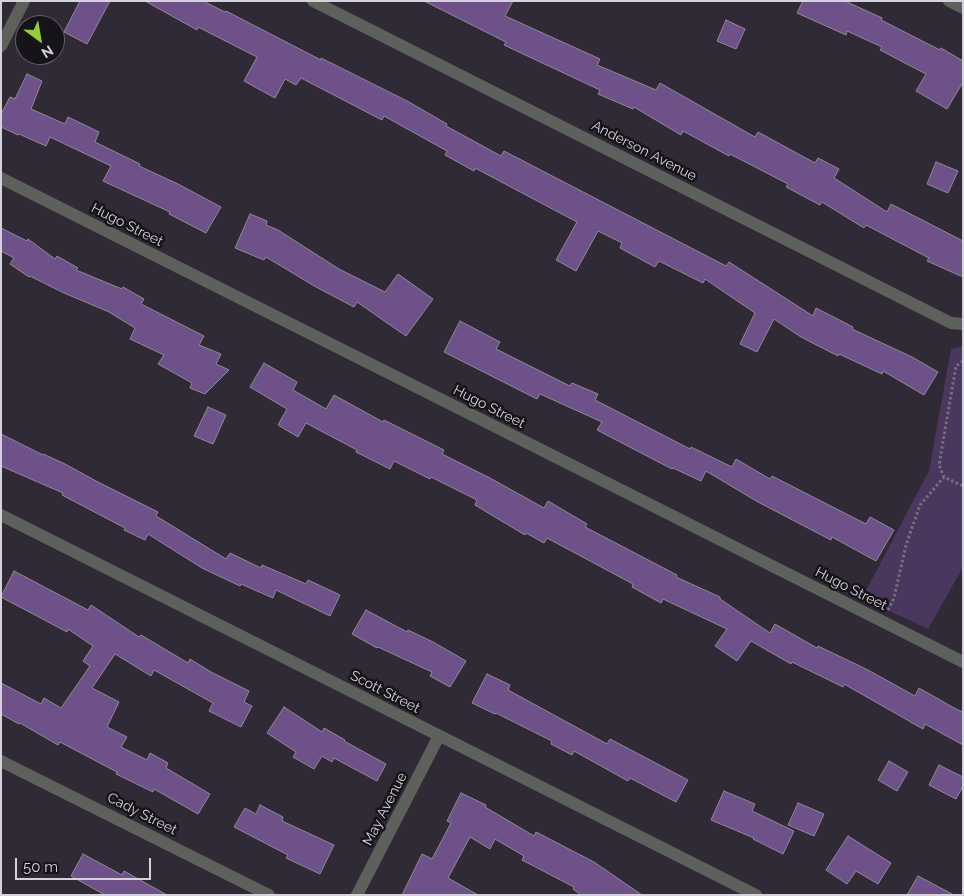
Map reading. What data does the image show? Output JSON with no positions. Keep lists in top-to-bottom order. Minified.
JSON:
{"streets":{"street":["Anderson Avenue","Hugo Street","Scott Street","May Avenue","Cady Street"]},"crossings":[["Scott Street","May Avenue"]],"scale_bar":"50 m","north":"bottom right"}
